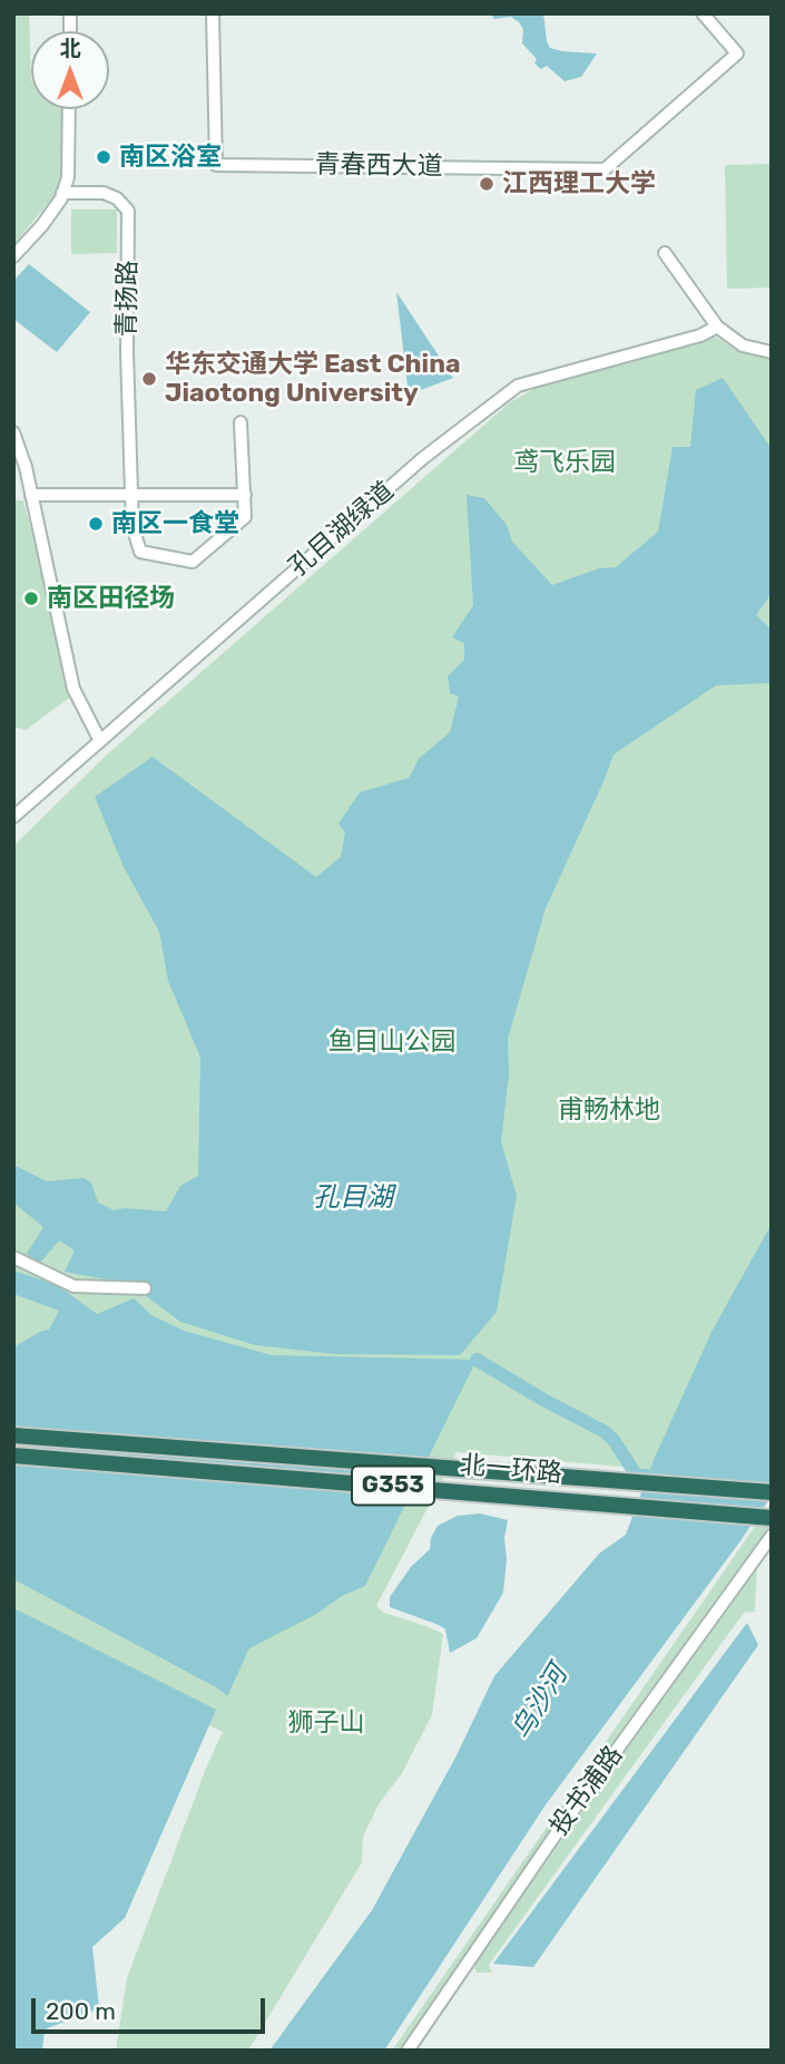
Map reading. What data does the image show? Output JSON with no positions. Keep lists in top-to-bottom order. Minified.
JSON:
{"streets":{"highway":["北一环路","G353"],"street":["青春西大道","青扬路","孔目湖绿道","投书浦路"]},"water":["孔目湖","乌沙河"],"parks":["鸢飞乐园","鱼目山公园","甫畅林地","狮子山"],"places":["南区浴室","江西理工大学","华东交通大学 East China Jiaotong University","南区一食堂","南区田径场"],"scale_bar":"200 m","north":"top"}
